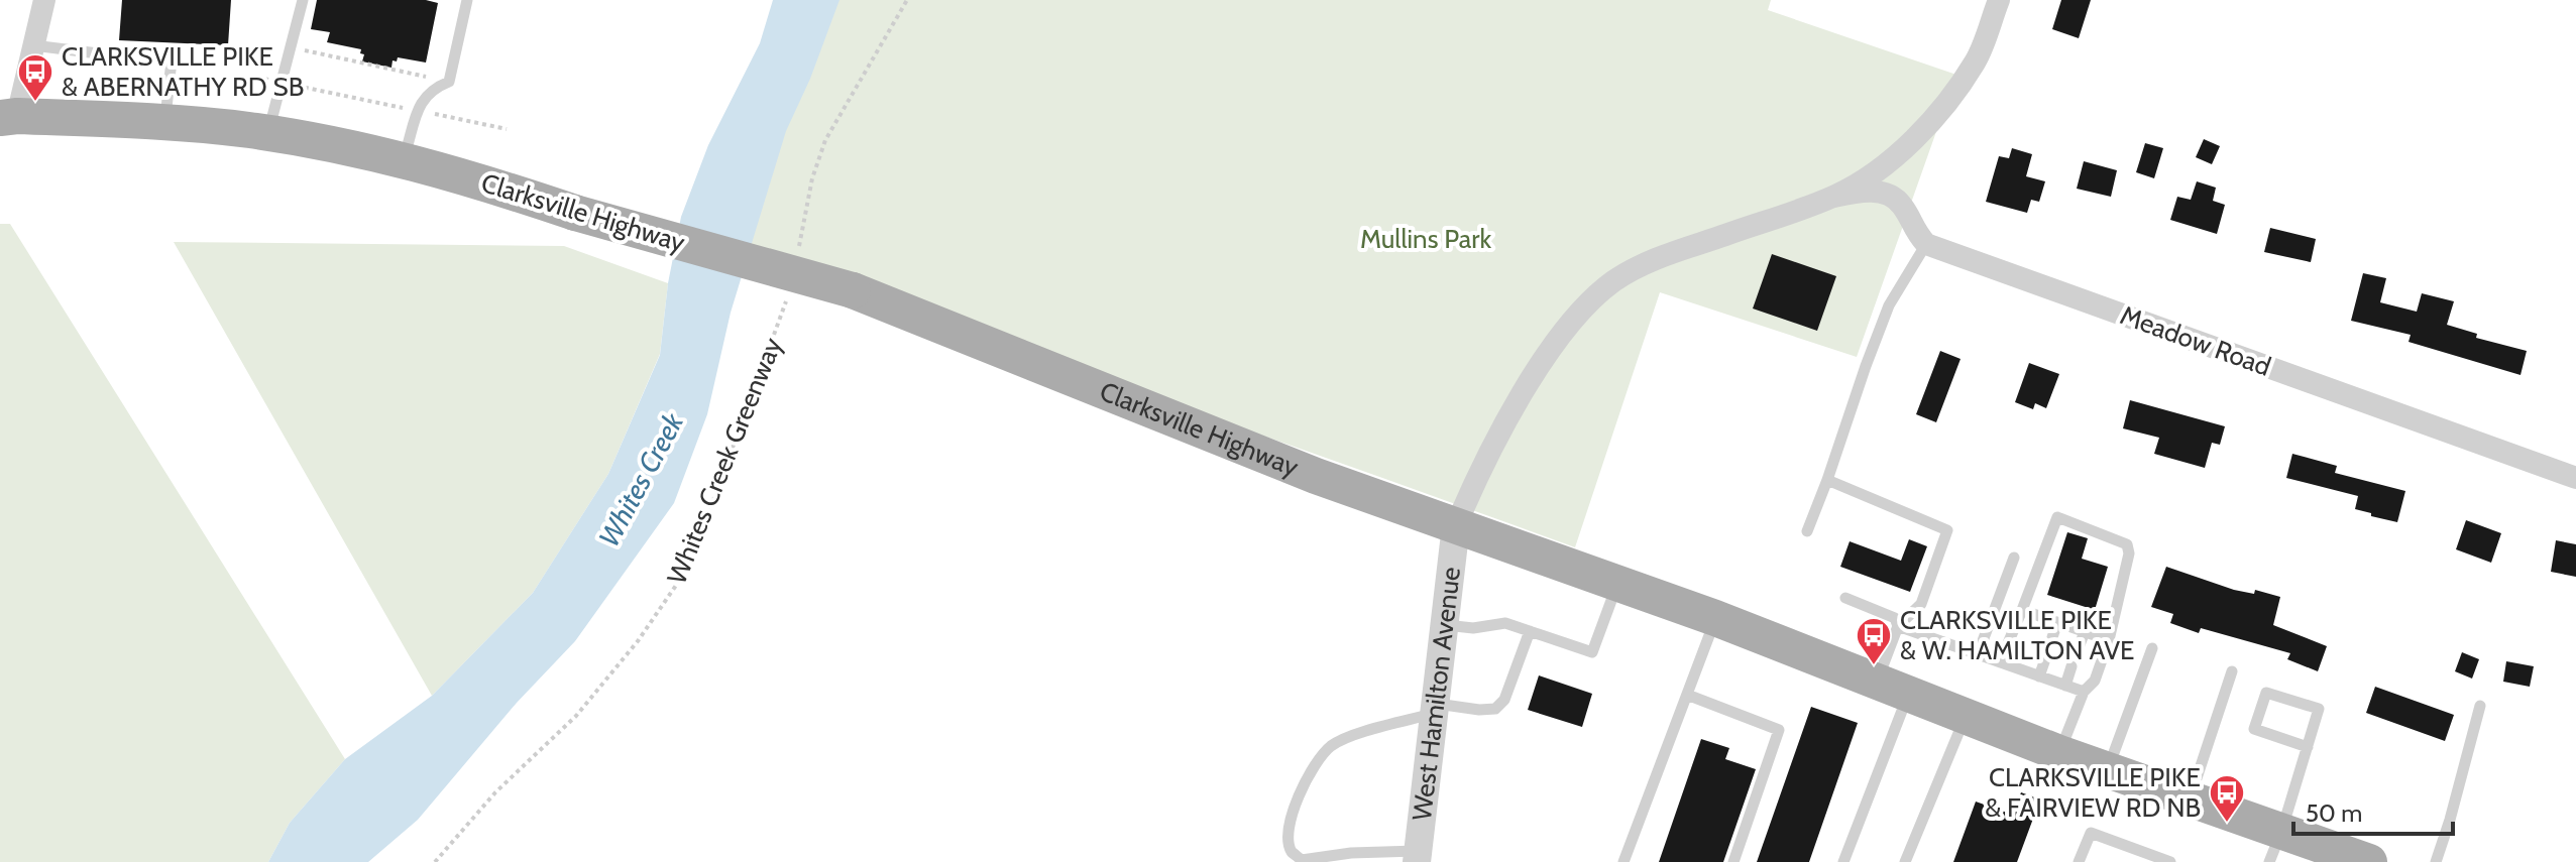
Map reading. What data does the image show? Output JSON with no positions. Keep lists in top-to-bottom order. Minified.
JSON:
{"streets":{"main road":["Clarksville Highway"],"street":["Meadow Road","West Hamilton Avenue"],"path":["Whites Creek Greenway"]},"crossings":[["Clarksville Highway","West Hamilton Avenue"]],"water":["Whites Creek"],"parks":["Mullins Park"],"places":{"bus stop":["CLARKSVILLE PIKE & ABERNATHY RD SB","CLARKSVILLE PIKE & W. HAMILTON AVE","CLARKSVILLE PIKE & FAIRVIEW RD NB"]},"scale_bar":"50 m"}
